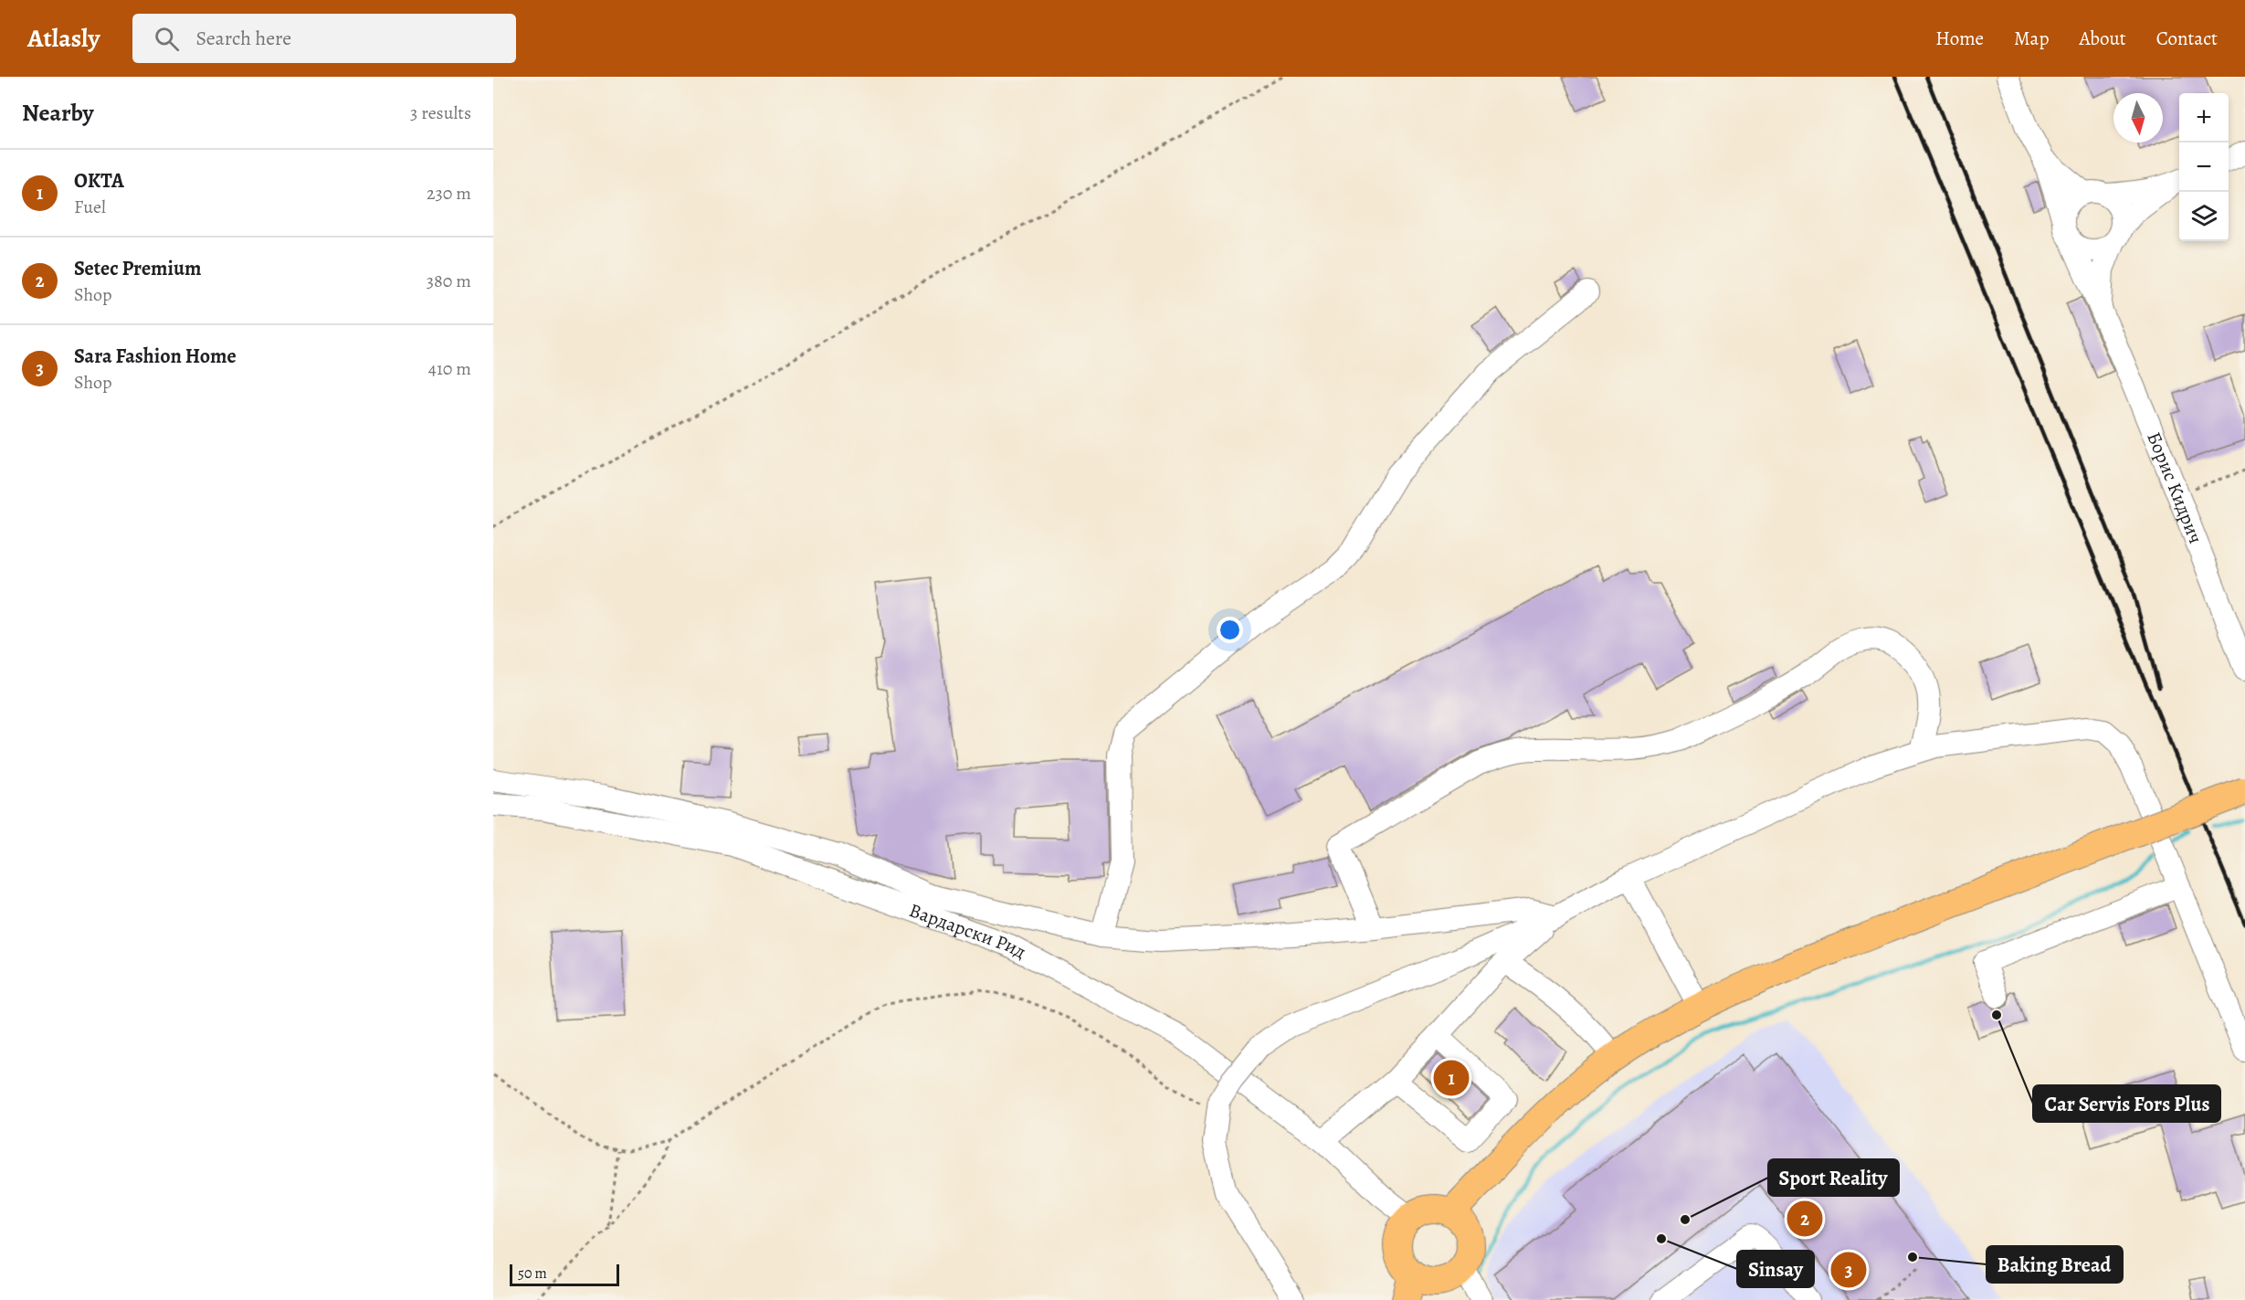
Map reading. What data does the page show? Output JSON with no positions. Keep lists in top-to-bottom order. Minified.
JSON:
{"streets":{"street":["Борис Кидрич","Вардарски Рид"]},"places":["Car Servis Fors Plus","Sport Reality","Sinsay","Baking Bread"],"scale_bar":"50 m","north":"bottom","page":{"header":"Atlasly","search":"Search here","nav":["Home","Map","About","Contact"],"heading":["Nearby","3 results"],"map_buttons":["+","−"],"list":[{"mark":"1","name":"OKTA","note":"Fuel","value":"230 m"},{"mark":"2","name":"Setec Premium","note":"Shop","value":"380 m"},{"mark":"3","name":"Sara Fashion Home","note":"Shop","value":"410 m"}],"pins":["1","2","3"],"scale":"50 m"}}
